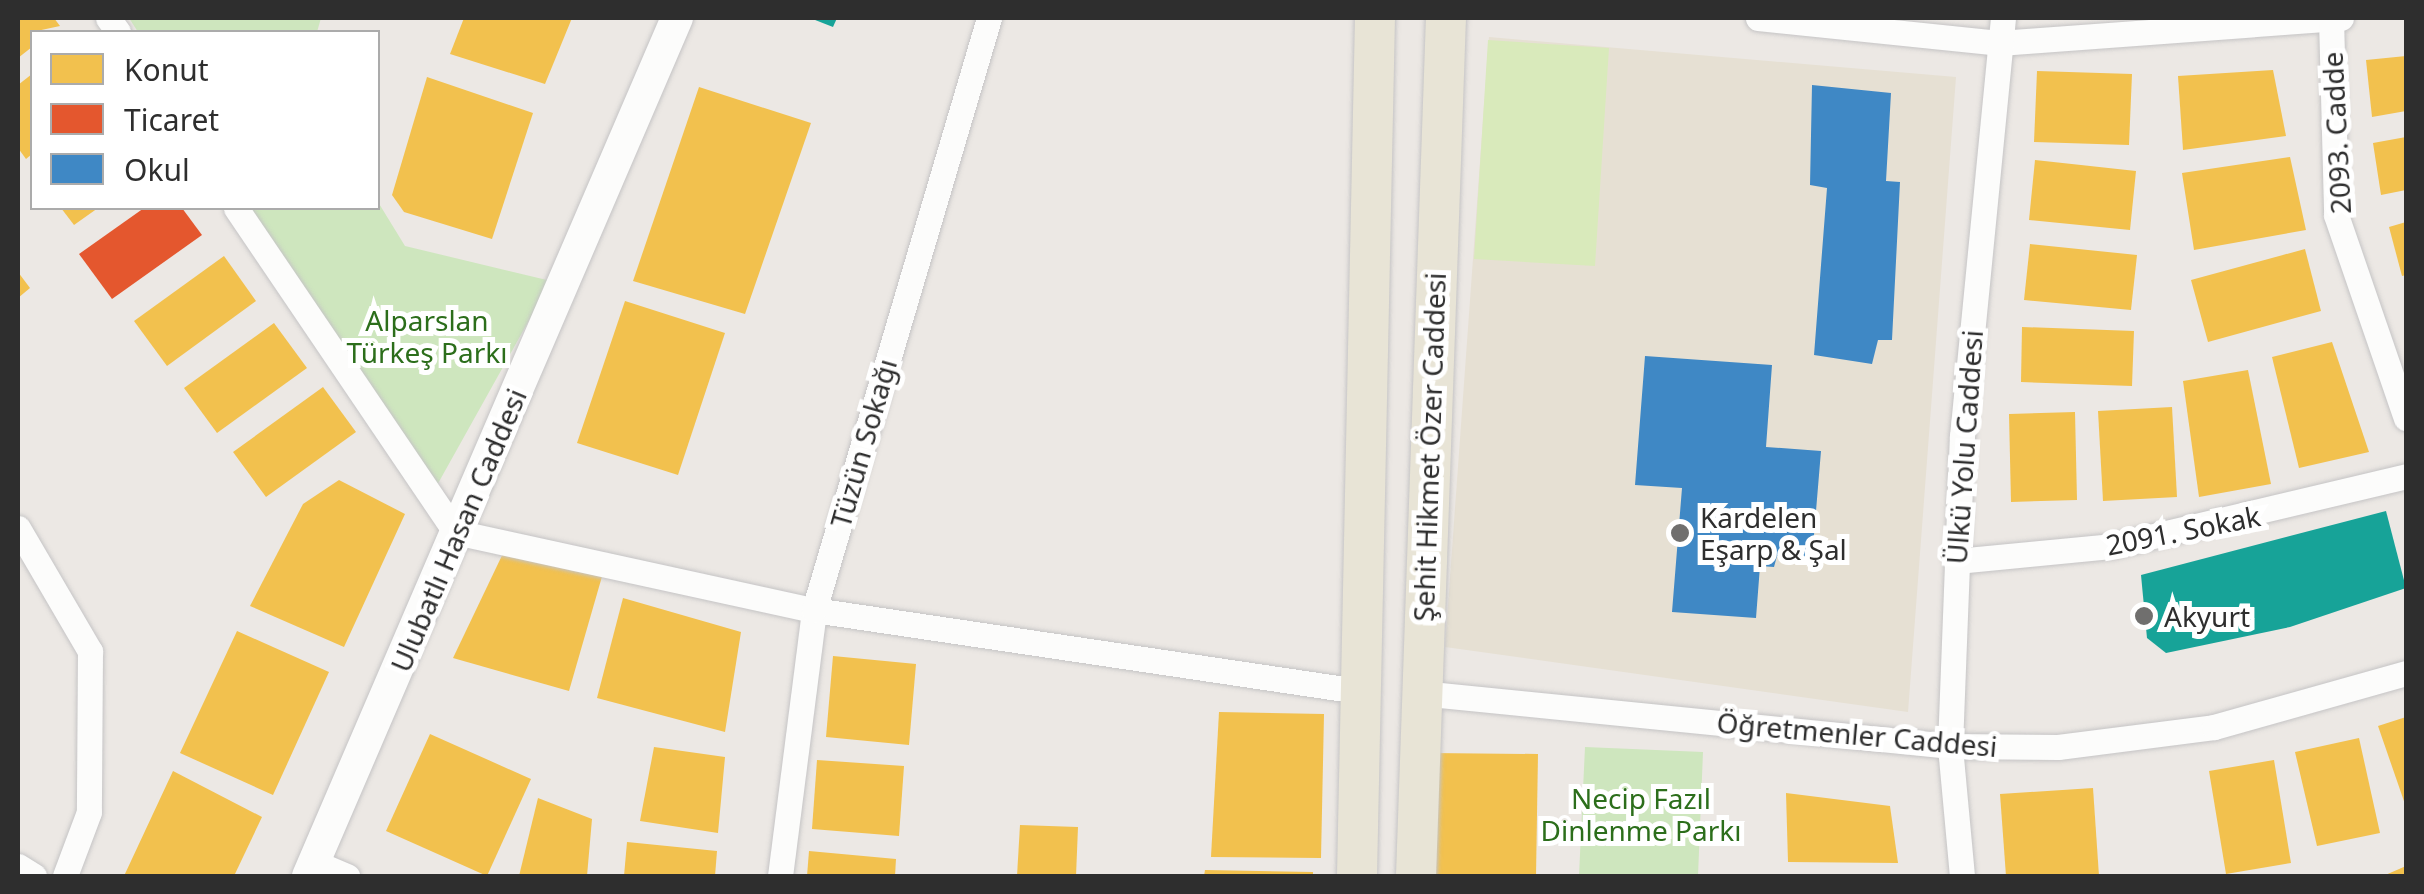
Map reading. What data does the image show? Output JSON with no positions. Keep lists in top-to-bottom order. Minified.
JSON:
{"streets":{"main road":["Şehit Hikmet Özer Caddesi"],"street":["2093. Cadde","Tüzün Sokağı","Ülkü Yolu Caddesi","Ulubatlı Hasan Caddesi","2091. Sokak","Öğretmenler Caddesi"]},"crossings":[["Şehit Hikmet Özer Caddesi","Öğretmenler Caddesi"],["Ülkü Yolu Caddesi","2091. Sokak"],["Ülkü Yolu Caddesi","Öğretmenler Caddesi"]],"parks":["Alparslan Türkeş Parkı","Necip Fazıl Dinlenme Parkı"],"places":["Kardelen Eşarp & Şal","Akyurt"],"legend":["Konut","Ticaret","Okul"]}
